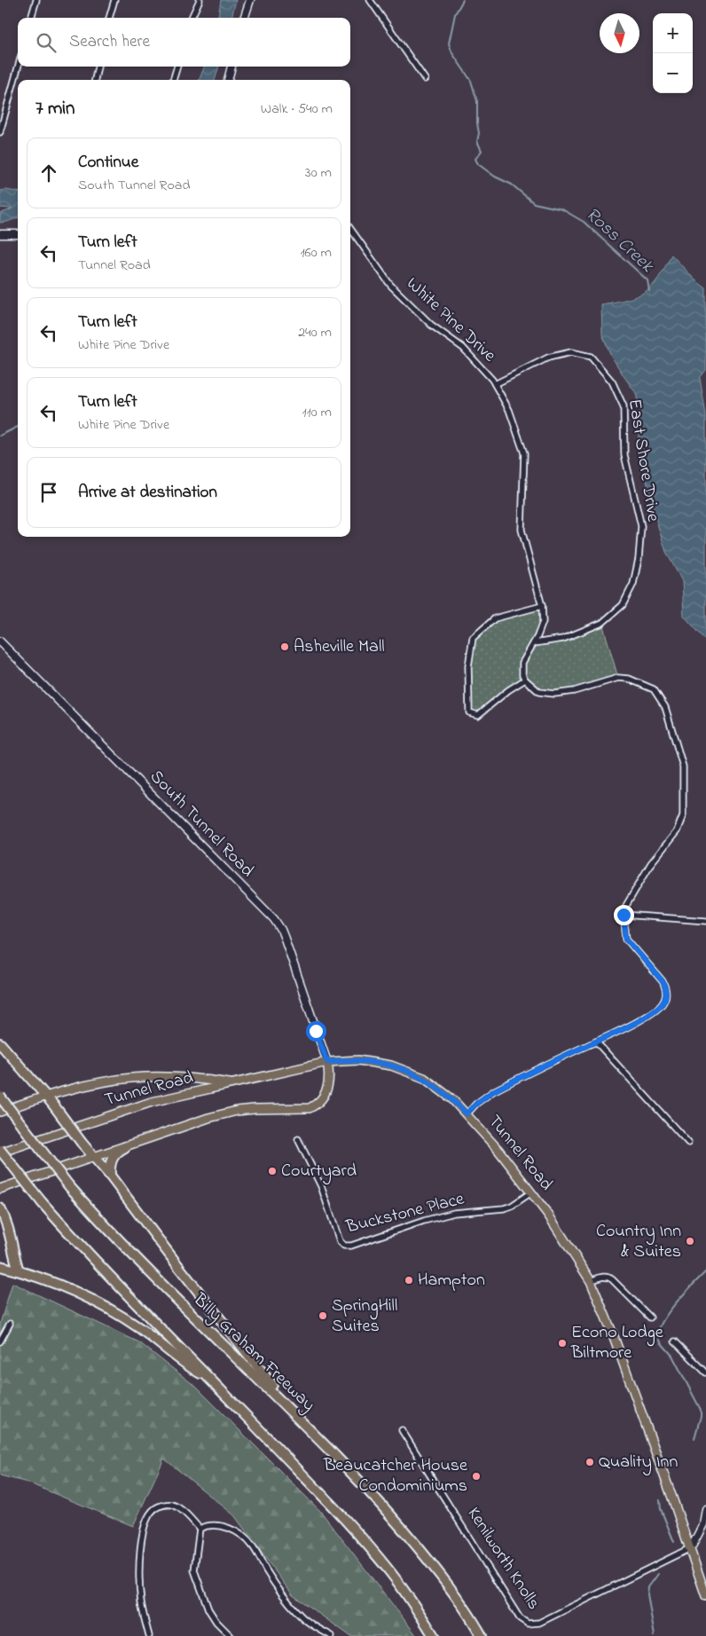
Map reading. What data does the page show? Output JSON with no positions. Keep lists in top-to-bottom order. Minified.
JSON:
{"streets":{"highway":["Billy Graham Freeway"],"main road":["South Tunnel Road","Tunnel Road"],"street":["White Pine Drive","East Shore Drive","Buckstone Place","Kenilworth Knolls"]},"crossings":[["White Pine Drive","East Shore Drive"],["South Tunnel Road","Tunnel Road"],["Tunnel Road","Buckstone Place"],["Tunnel Road","Kenilworth Knolls"]],"water":["Ross Creek"],"places":["Asheville Mall","Courtyard","Country Inn & Suites","Hampton","SpringHill Suites","Econo Lodge Biltmore","Quality Inn","Beaucatcher House Condominiums"],"north":"bottom","page":{"map_buttons":["+","−"],"search":"Search here","heading":["7 min","Walk · 540 m"],"list":[["Continue","South Tunnel Road","30 m"],["Turn left","Tunnel Road","160 m"],["Turn left","White Pine Drive","240 m"],["Turn left","White Pine Drive","110 m"],"Arrive at destination"]}}
